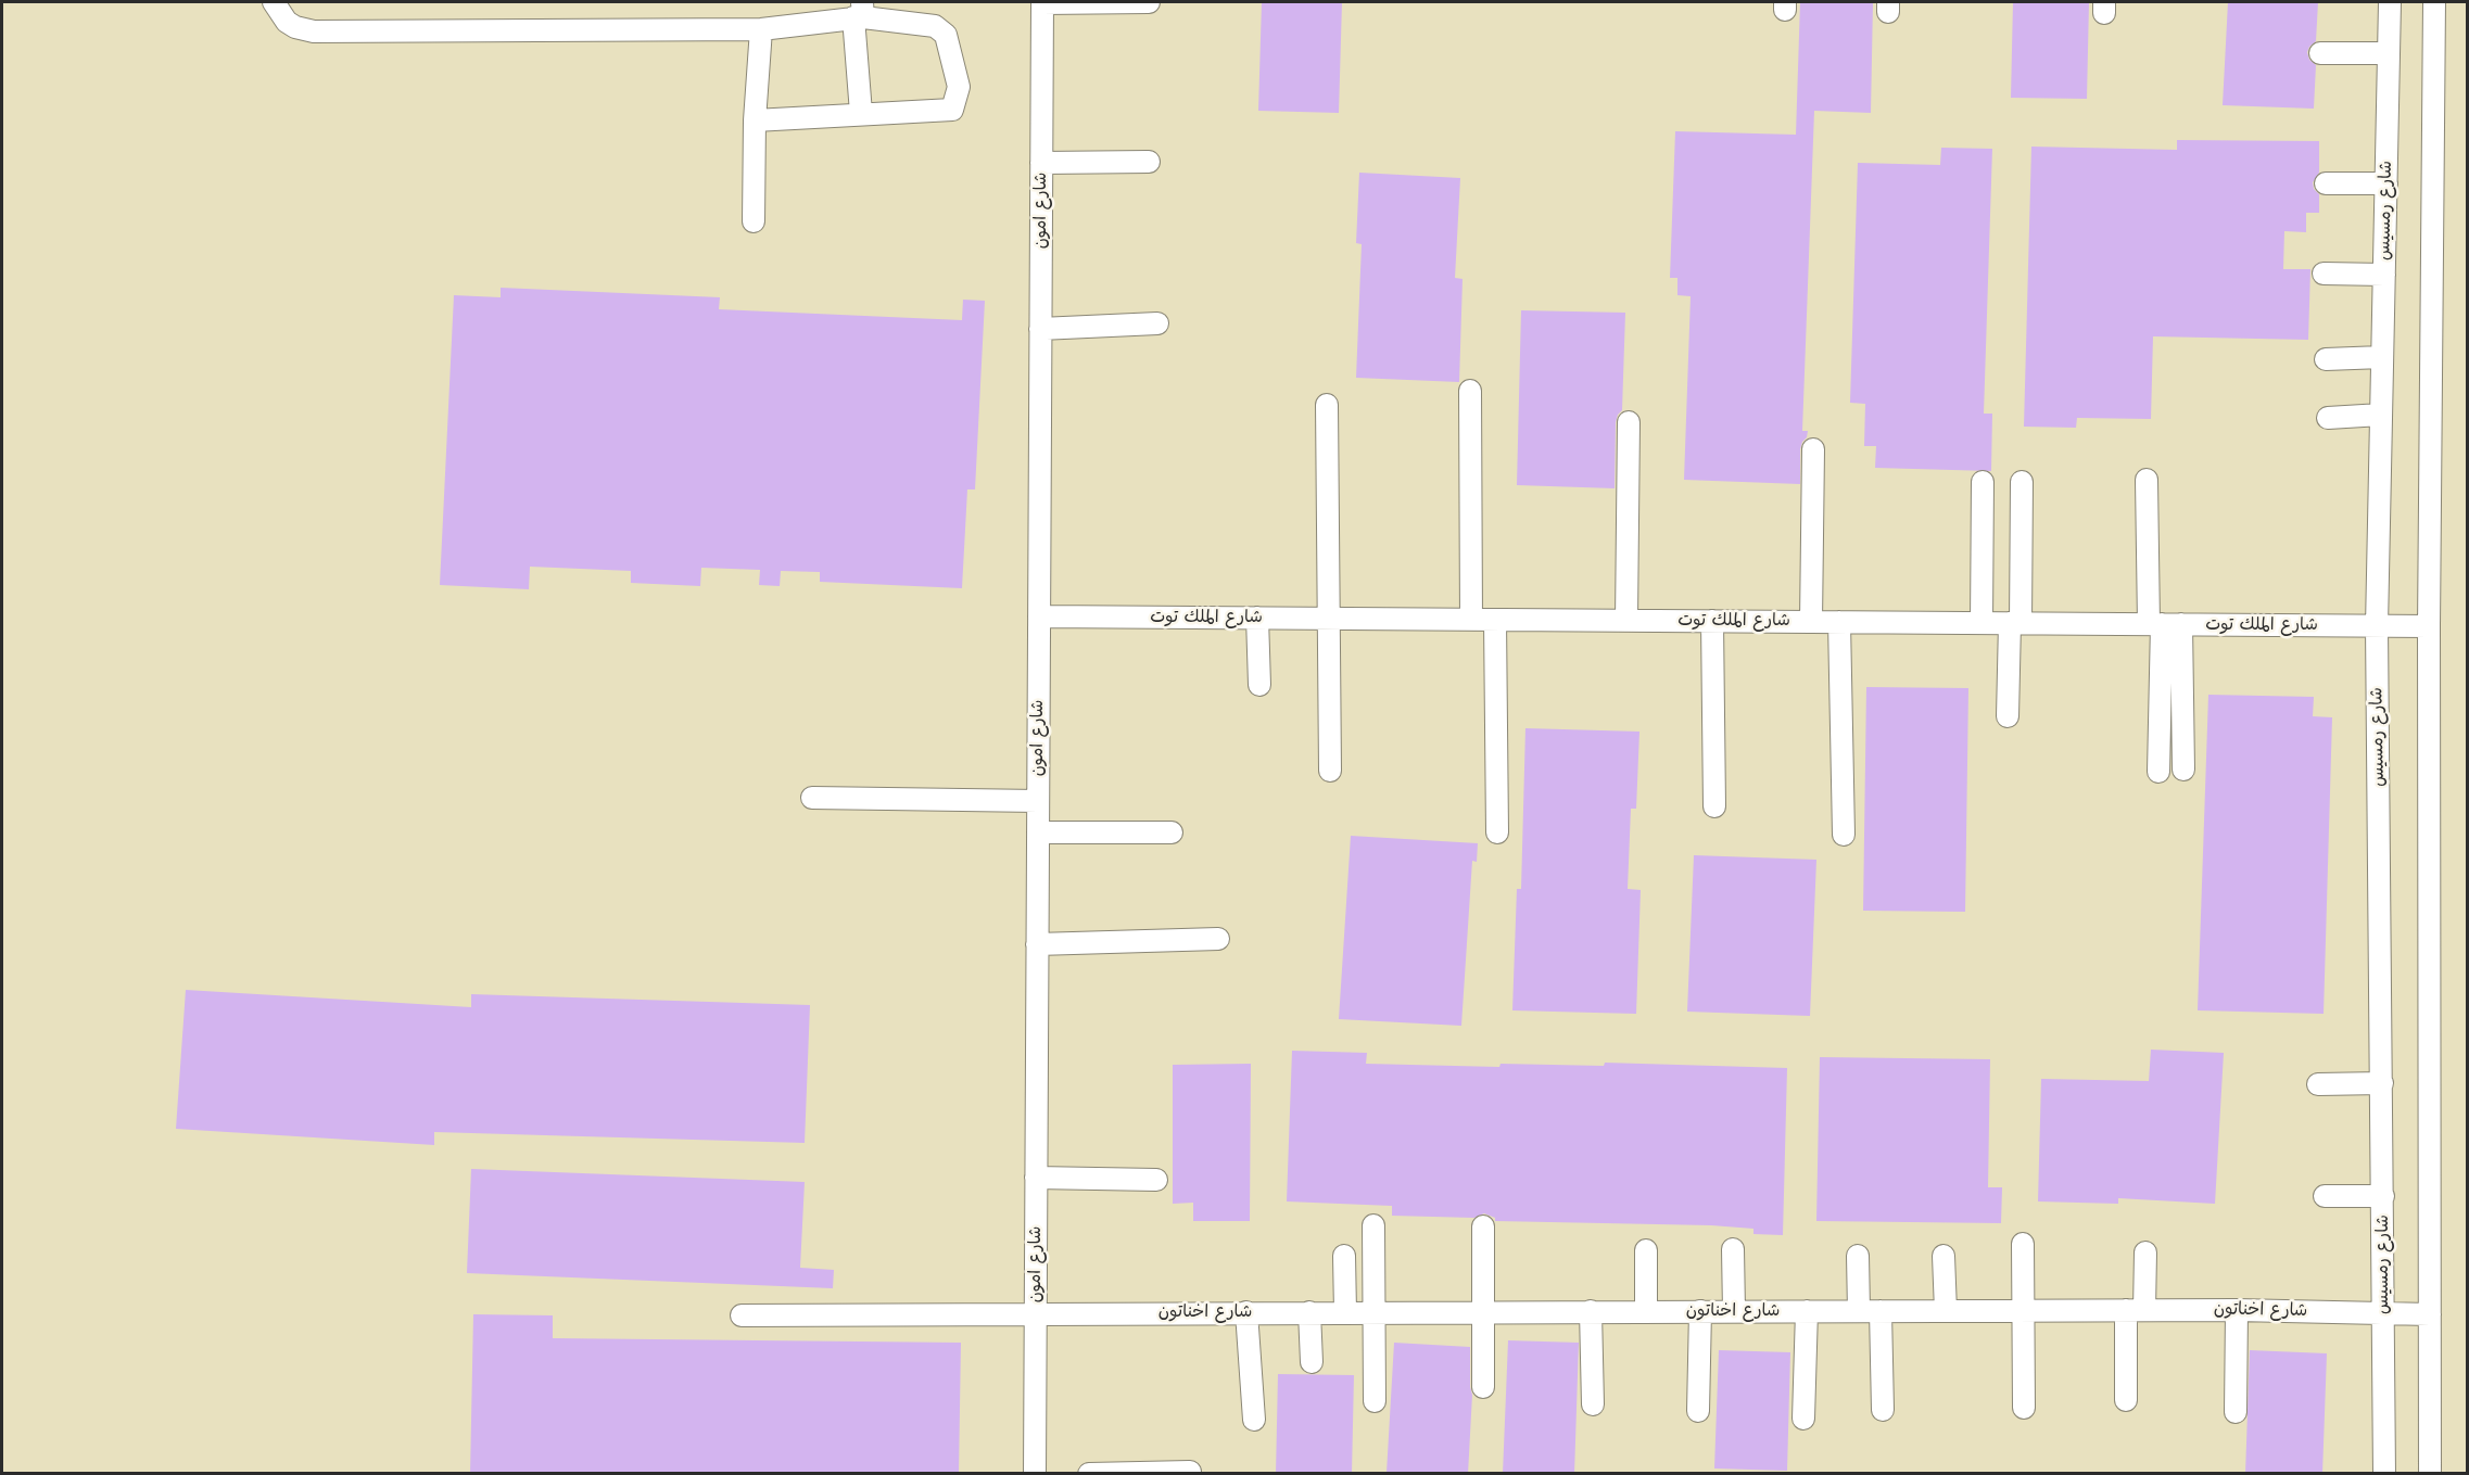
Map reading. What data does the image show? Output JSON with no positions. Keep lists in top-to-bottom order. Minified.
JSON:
{"streets":{"street":["شارع امون","شارع رمسيس","شارع الملك توت","شارع اخناتون"]},"crossings":[["شارع امون","شارع الملك توت"],["شارع امون","شارع اخناتون"],["شارع رمسيس","شارع الملك توت"],["شارع رمسيس","شارع اخناتون"]]}
